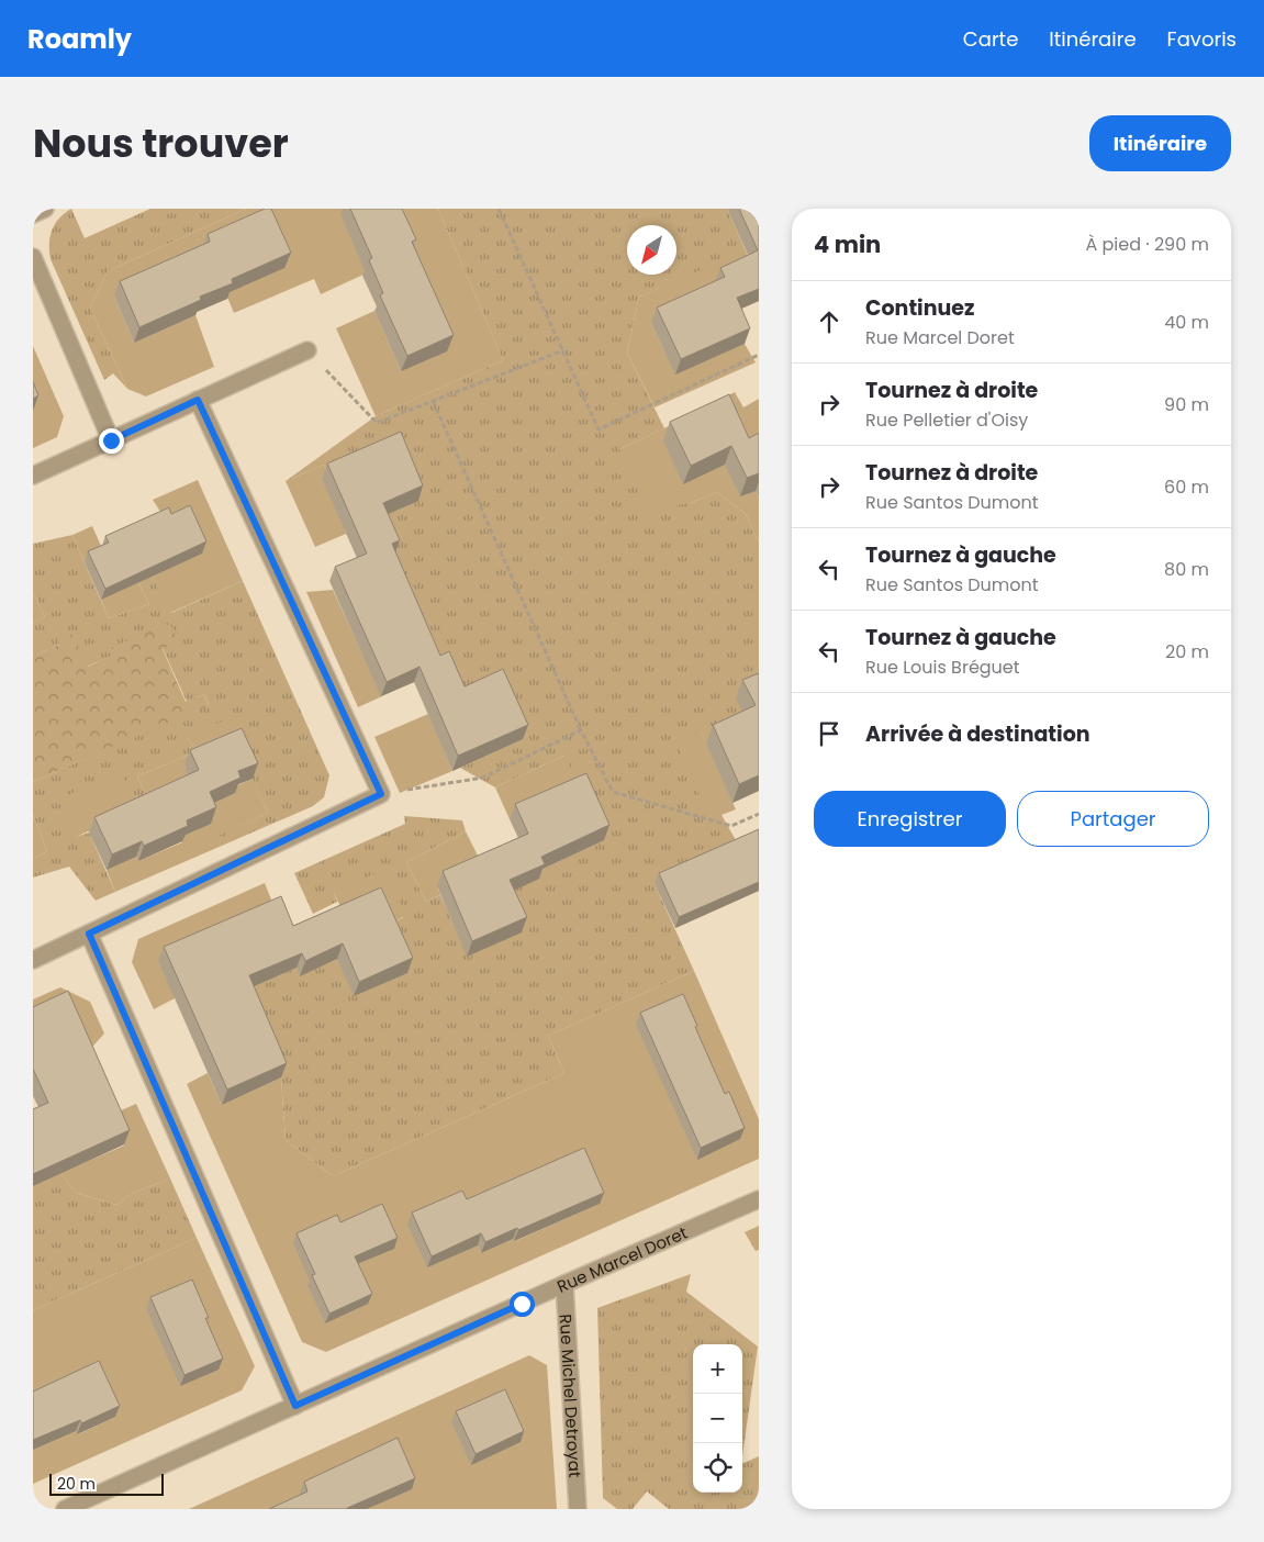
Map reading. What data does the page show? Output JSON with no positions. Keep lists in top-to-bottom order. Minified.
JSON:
{"streets":{"street":["Rue Marcel Doret","Rue Michel Detroyat"]},"crossings":[["Rue Marcel Doret","Rue Michel Detroyat"]],"scale_bar":"20 m","north":"bottom left","page":{"header":"Roamly","nav":["Carte","Itinéraire","Favoris"],"title":"Nous trouver","buttons":["Itinéraire",["Enregistrer","Partager"]],"heading":["4 min","À pied · 290 m"],"list":[["Continuez","Rue Marcel Doret","40 m"],["Tournez à droite","Rue Pelletier d'Oisy","90 m"],["Tournez à droite","Rue Santos Dumont","60 m"],["Tournez à gauche","Rue Santos Dumont","80 m"],["Tournez à gauche","Rue Louis Bréguet","20 m"],"Arrivée à destination"],"map_buttons":["+","−"],"scale":"20 m"}}
